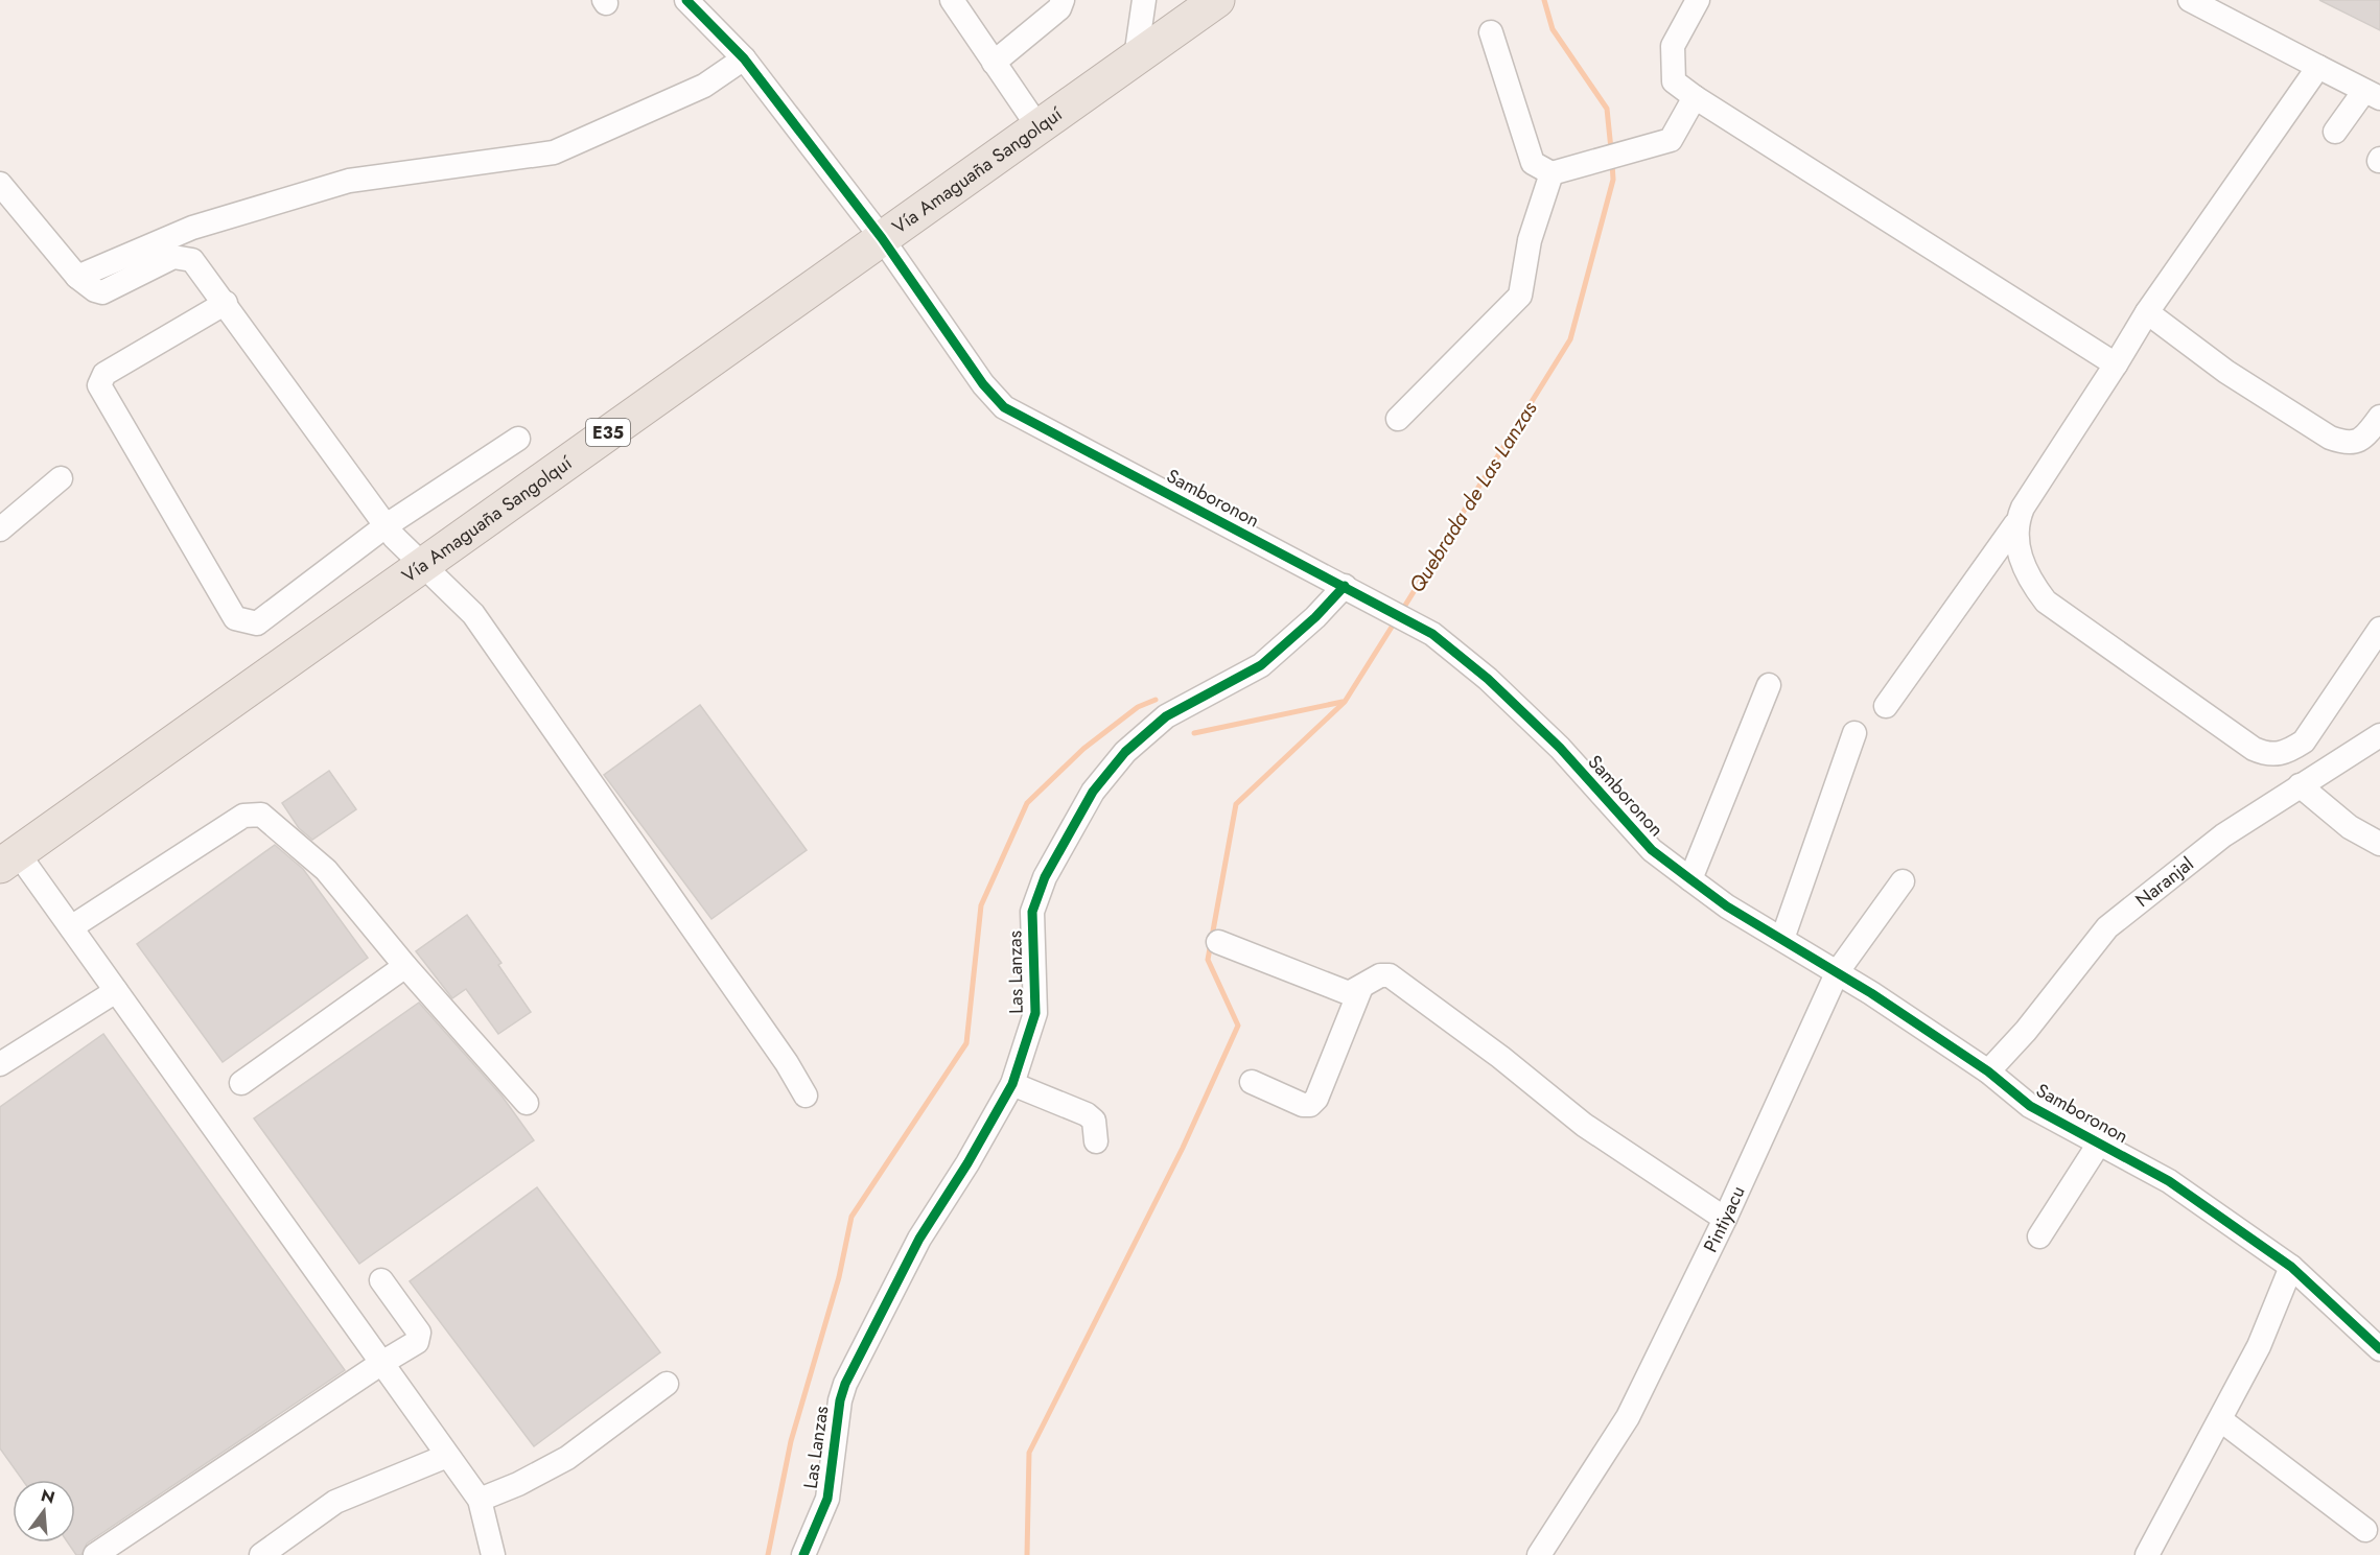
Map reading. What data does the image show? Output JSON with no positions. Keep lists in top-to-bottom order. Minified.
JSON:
{"streets":{"highway":["Vía Amaguaña Sangolquí","E35"],"street":["Samboronon","Naranjal","Las Lanzas","Pintiyacu"]},"crossings":[["Vía Amaguaña Sangolquí","Samboronon"],["Samboronon","Naranjal"],["Samboronon","Las Lanzas"],["Samboronon","Pintiyacu"]],"water":["Quebrada de Las Lanzas"],"north":"top"}
